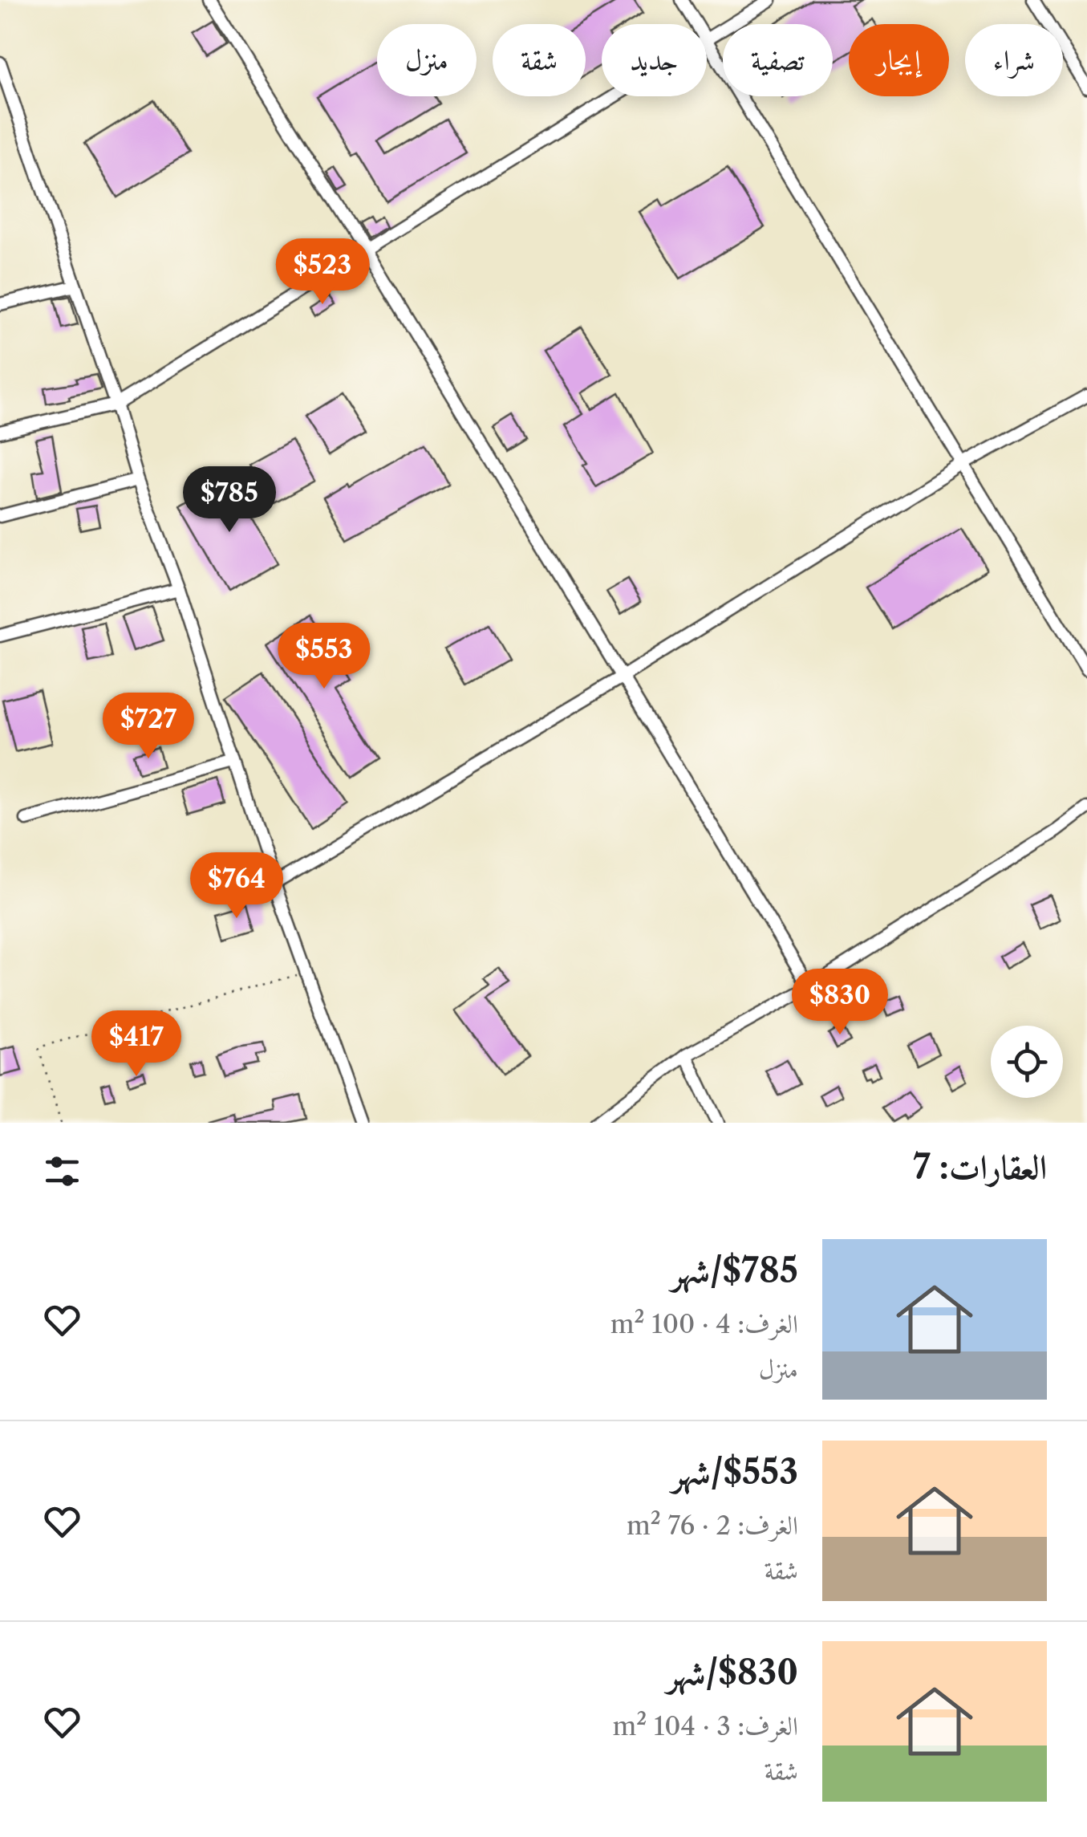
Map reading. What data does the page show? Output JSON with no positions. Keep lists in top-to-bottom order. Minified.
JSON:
{"page":{"chip":["شراء","إيجار","تصفية","جديد","شقة","منزل"],"price":["$523","$785","$553","$727","$764","$830","$417"],"heading":"العقارات: 7","list":[{"name":"$785/شهر","note":"الغرف: 4 · 100 m² · منزل"},{"name":"$553/شهر","note":"الغرف: 2 · 76 m² · شقة"},{"name":"$830/شهر","note":"الغرف: 3 · 104 m² · شقة"}]}}
